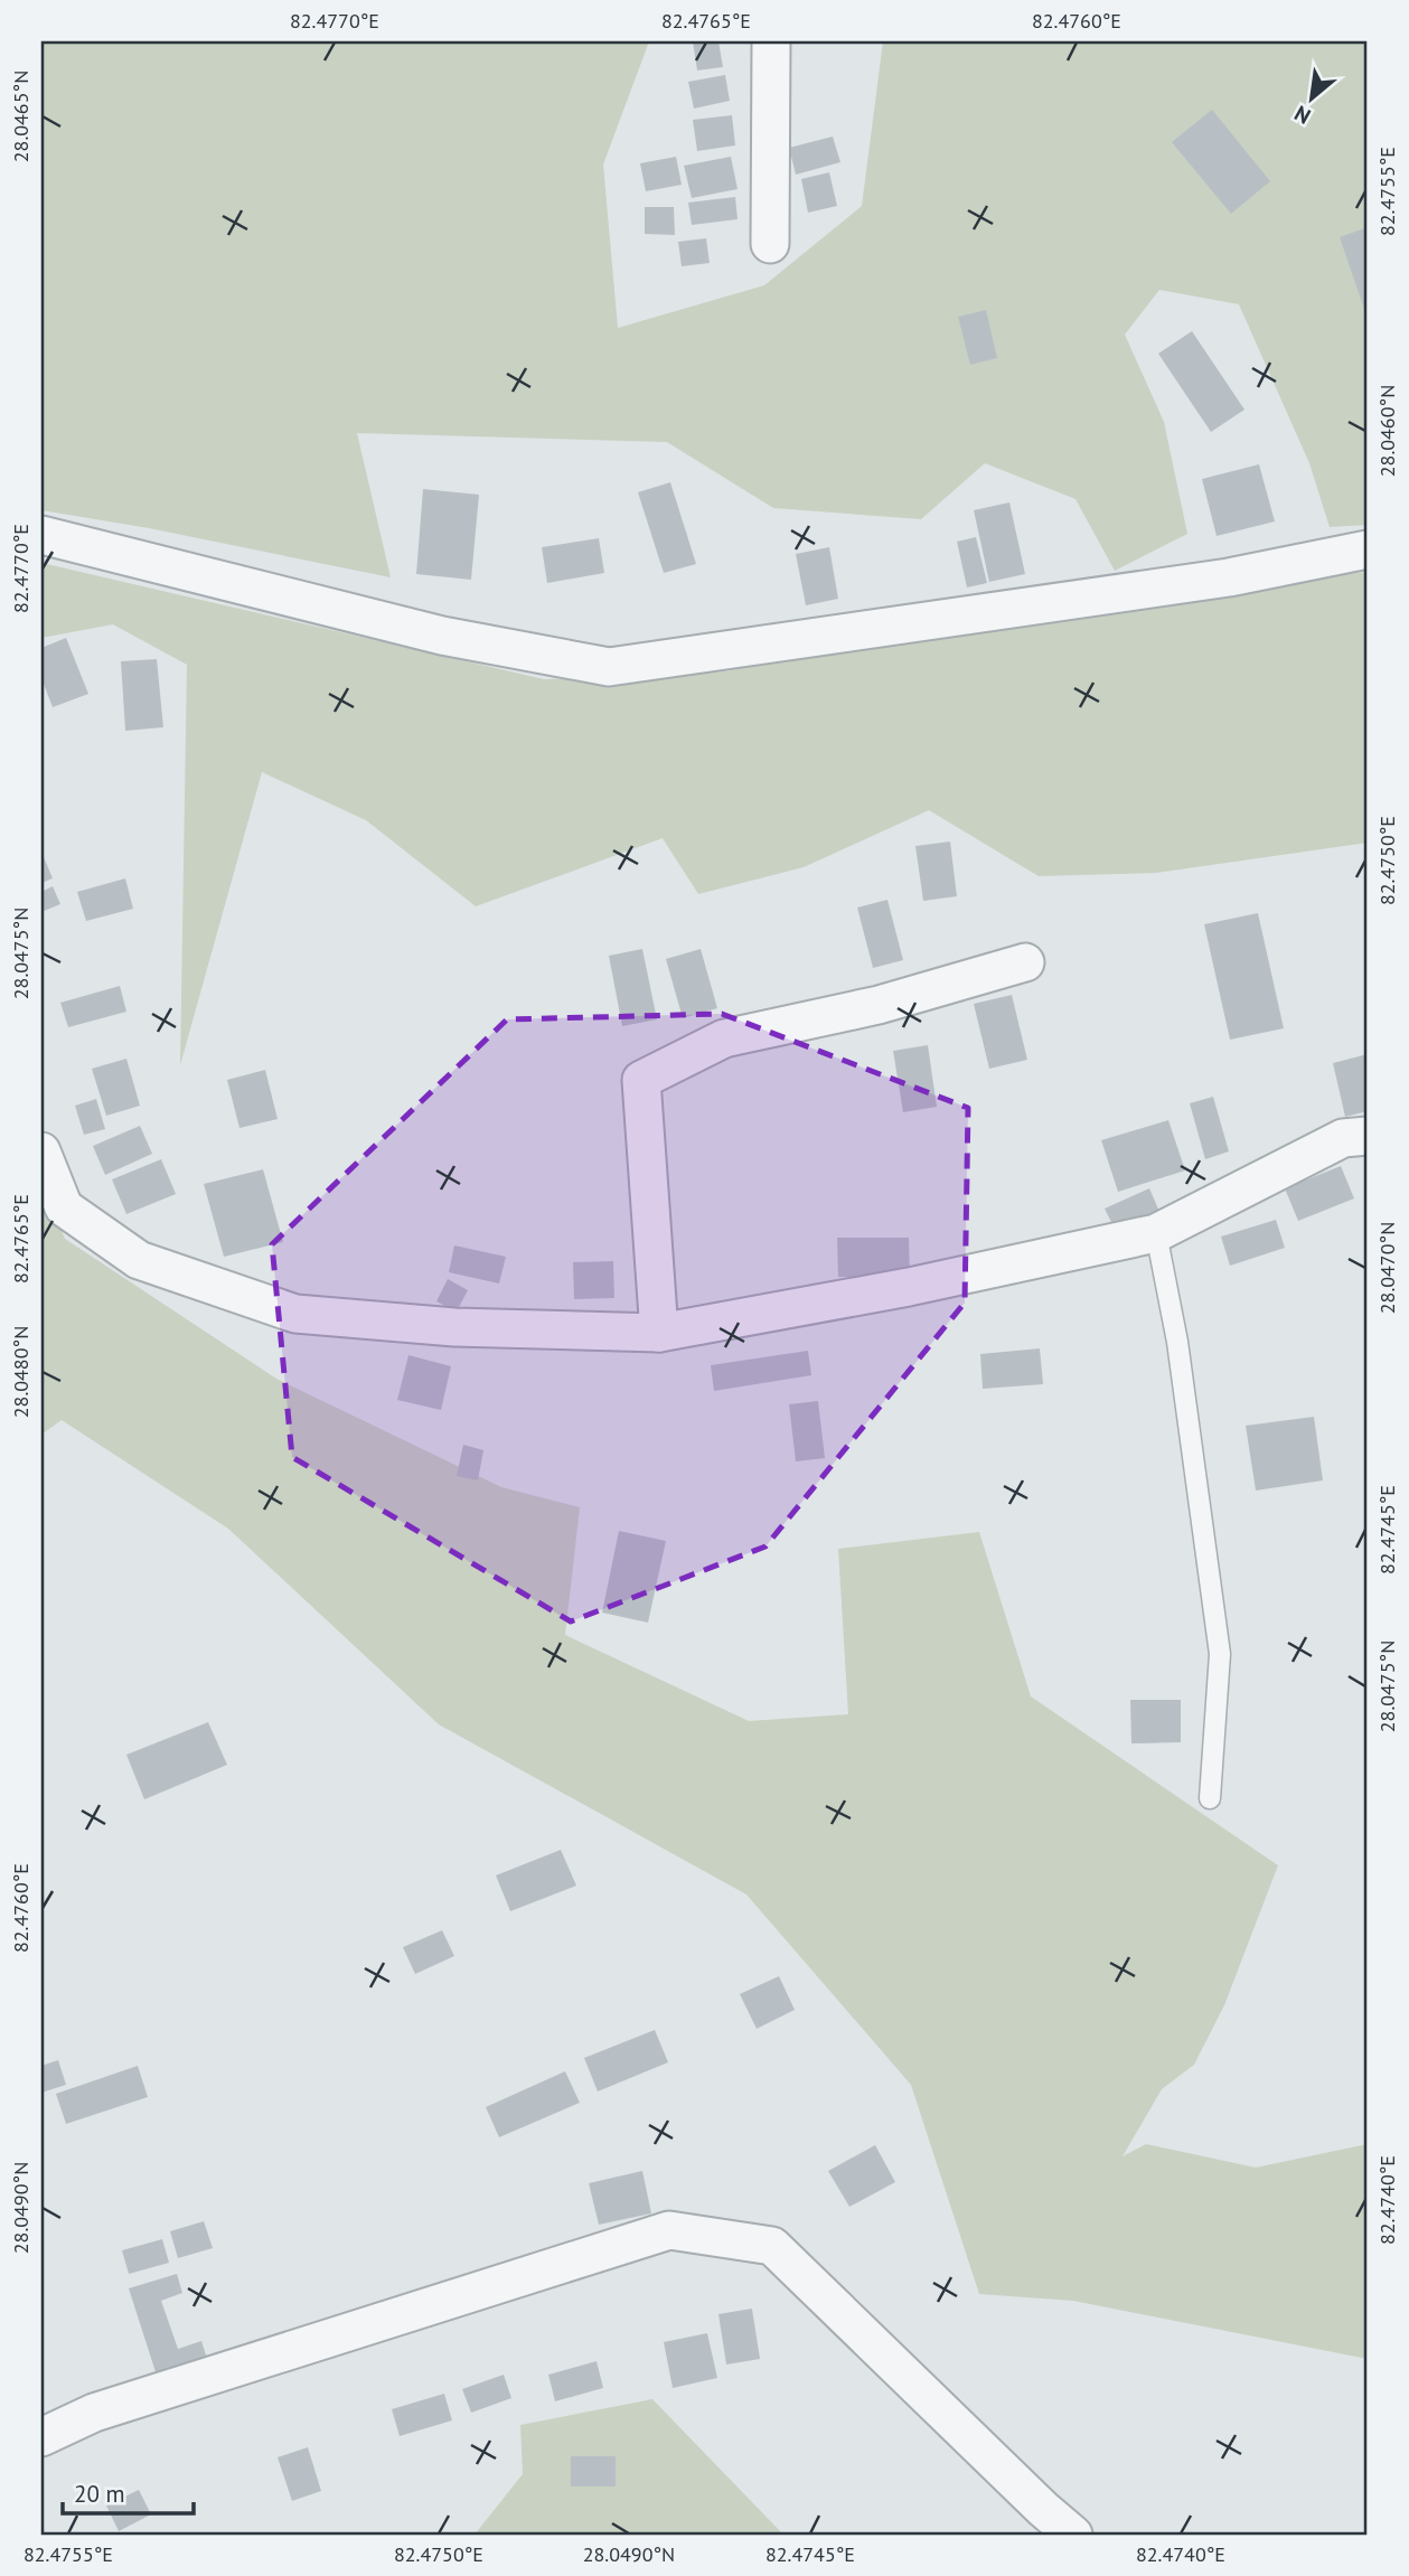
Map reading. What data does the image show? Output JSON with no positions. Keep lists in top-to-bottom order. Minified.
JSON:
{"scale_bar":"20 m","north":"bottom left","coordinates":["82.4770°E","82.4765°E","82.4760°E","28.0465°N","82.4755°E","28.0460°N","82.4750°E","28.0475°N","28.0470°N","28.0480°N","82.4745°E","82.4740°E","28.0490°N"]}
